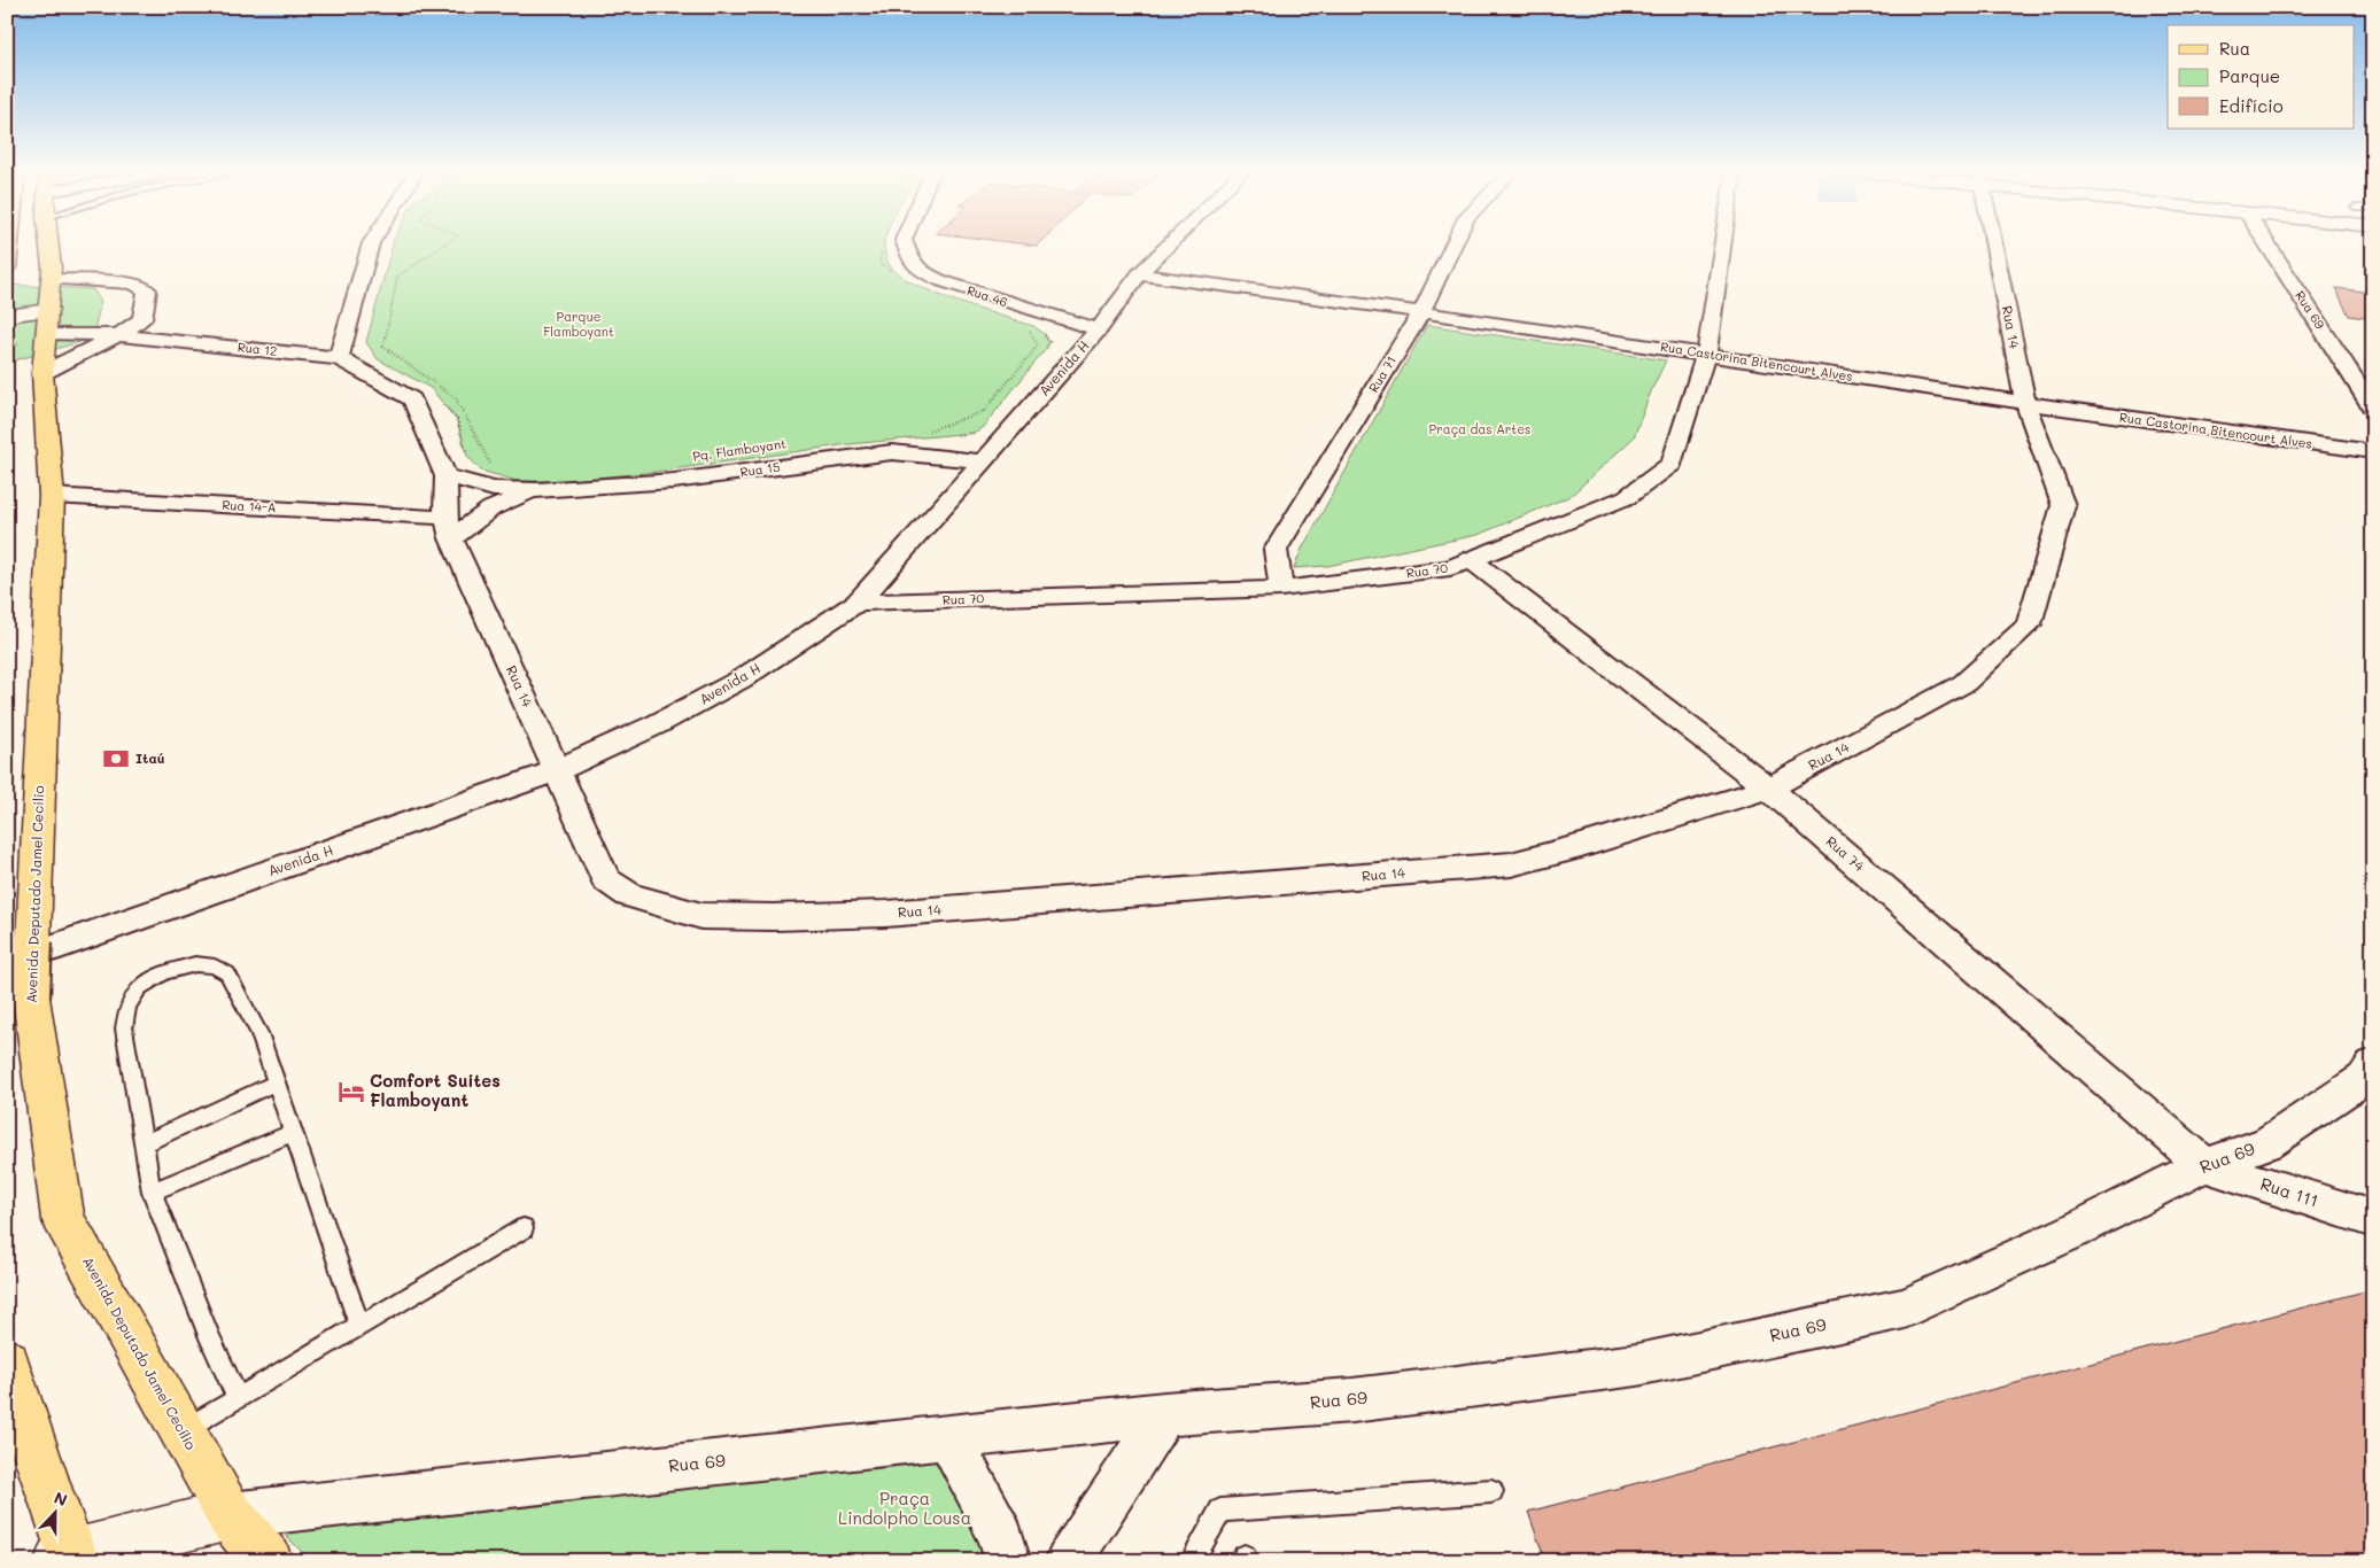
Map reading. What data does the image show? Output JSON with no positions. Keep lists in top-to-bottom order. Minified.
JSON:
{"streets":{"main road":["Rua 12","Avenida Deputado Jamel Cecílio"],"street":["Rua 46","Rua 69","Rua 14","Rua Castorina Bitencourt Alves","Avenida H","Rua 71","Rua 15","Rua 14-A","Rua 70","Rua 74","Rua 111"]},"crossings":[["Rua 46","Avenida H"],["Rua 69","Rua 74"],["Rua 69","Avenida Deputado Jamel Cecílio"],["Rua 69","Rua 111"],["Rua 14","Rua 12"],["Rua 14","Rua Castorina Bitencourt Alves"],["Rua 14","Avenida H"],["Rua 14","Rua 15"],["Rua 14","Rua 14-A"],["Rua 14","Rua 74"],["Rua 12","Rua 15"],["Rua 12","Avenida Deputado Jamel Cecílio"],["Rua Castorina Bitencourt Alves","Avenida H"],["Rua Castorina Bitencourt Alves","Rua 71"],["Rua Castorina Bitencourt Alves","Rua 70"],["Avenida H","Rua 15"],["Avenida H","Rua 70"],["Avenida H","Avenida Deputado Jamel Cecílio"],["Rua 71","Rua 70"],["Rua 15","Rua 14-A"],["Rua 14-A","Avenida Deputado Jamel Cecílio"],["Rua 70","Rua 74"],["Rua 74","Rua 111"]],"parks":["Parque Flamboyant","Praça das Artes","Praça Lindolpho Lousa"],"places":{"bank":["Itaú"],"hotel":["Comfort Suites Flamboyant"]},"legend":["Rua","Parque","Edifício"],"north":"top"}
